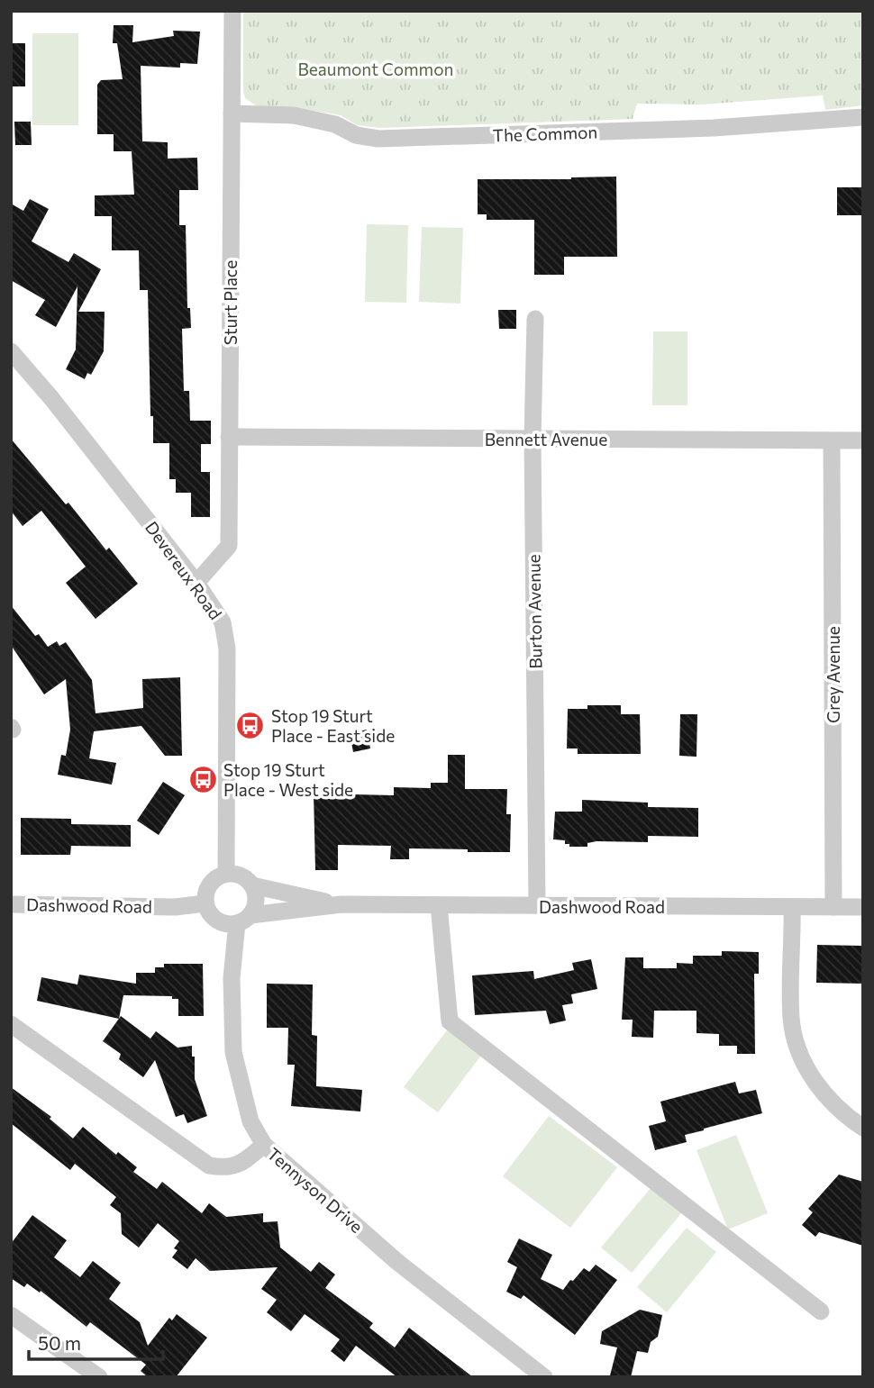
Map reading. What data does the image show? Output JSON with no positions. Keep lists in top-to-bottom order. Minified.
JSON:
{"streets":{"street":["The Common","Sturt Place","Bennett Avenue","Devereux Road","Burton Avenue","Grey Avenue","Dashwood Road","Tennyson Drive"]},"crossings":[["The Common","Sturt Place"],["Sturt Place","Bennett Avenue"],["Sturt Place","Devereux Road"],["Bennett Avenue","Burton Avenue"],["Bennett Avenue","Grey Avenue"],["Devereux Road","Dashwood Road"],["Devereux Road","Tennyson Drive"],["Burton Avenue","Dashwood Road"],["Grey Avenue","Dashwood Road"],["Dashwood Road","Tennyson Drive"]],"parks":["Beaumont Common"],"places":{"bus stop":["Stop 19 Sturt Place - East side","Stop 19 Sturt Place - West side"]},"scale_bar":"50 m"}
